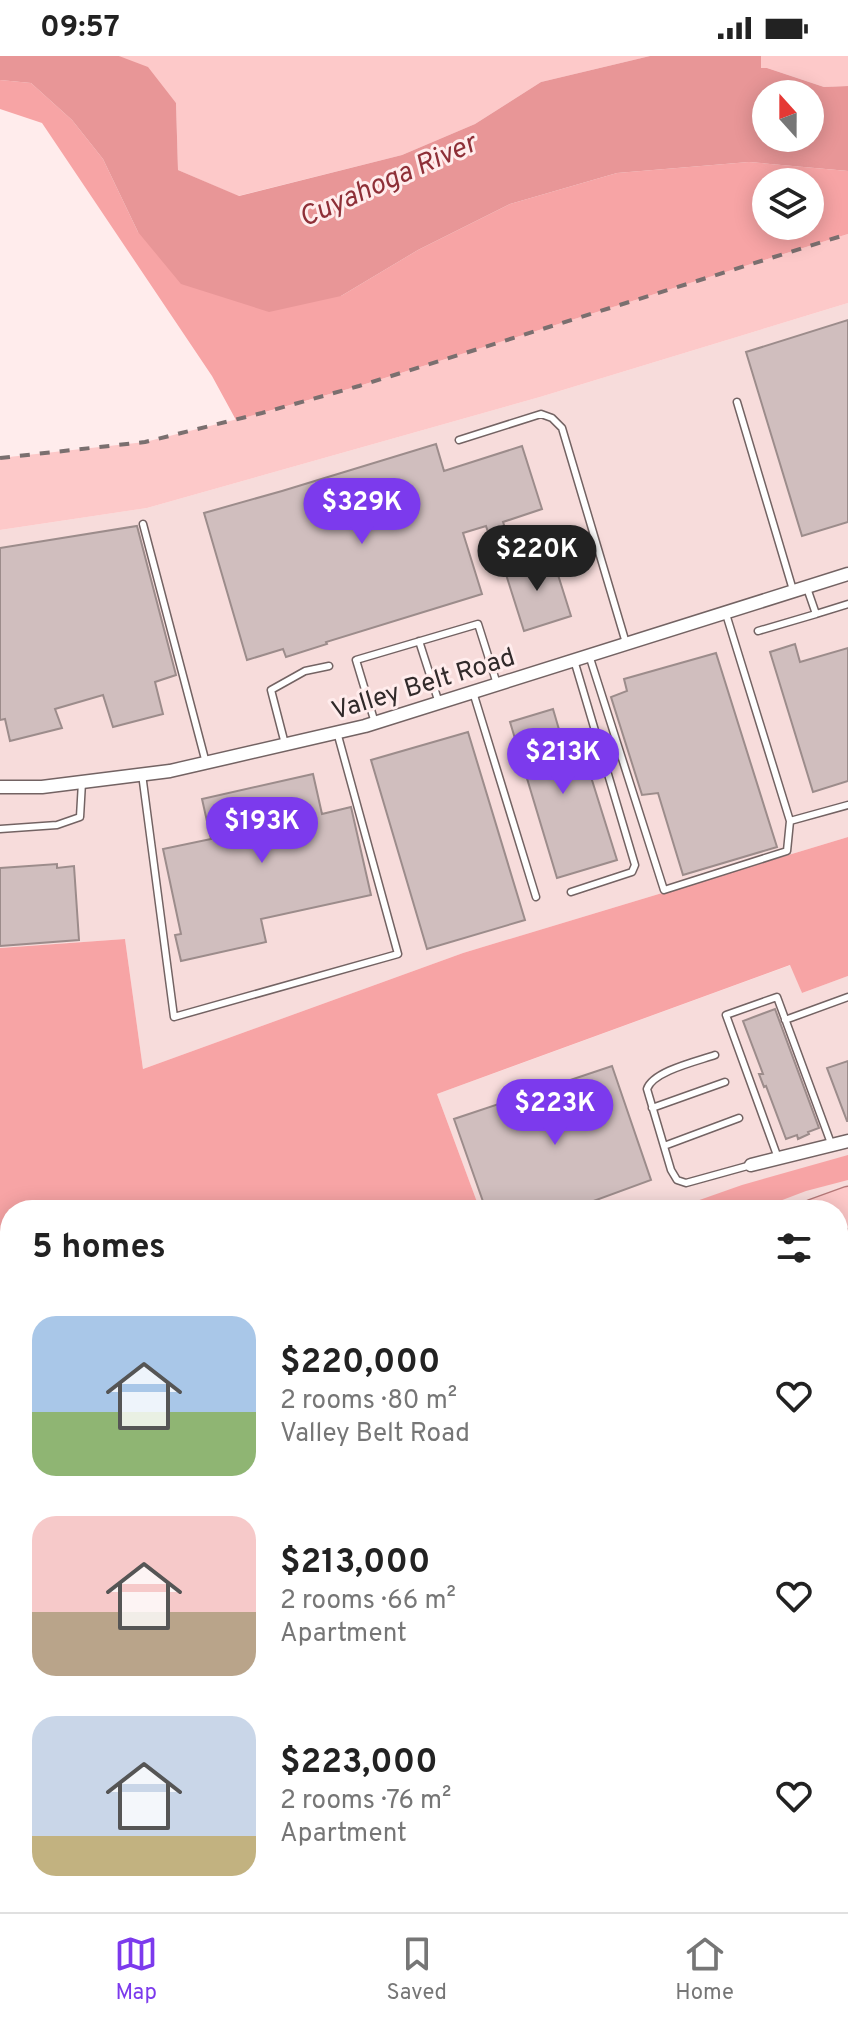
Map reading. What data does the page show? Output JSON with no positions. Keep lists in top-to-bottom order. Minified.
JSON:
{"streets":{"street":["Valley Belt Road"]},"water":["Cuyahoga River"],"north":"top","page":{"status":"09:57","price":["$329K","$220K","$213K","$193K","$223K"],"heading":"5 homes","list":[{"name":"$220,000","note":"2 rooms · 80 m² · Valley Belt Road"},{"name":"$213,000","note":"2 rooms · 66 m² · Apartment"},{"name":"$223,000","note":"2 rooms · 76 m² · Apartment"}],"tabs":["Map","Saved","Home"]}}
